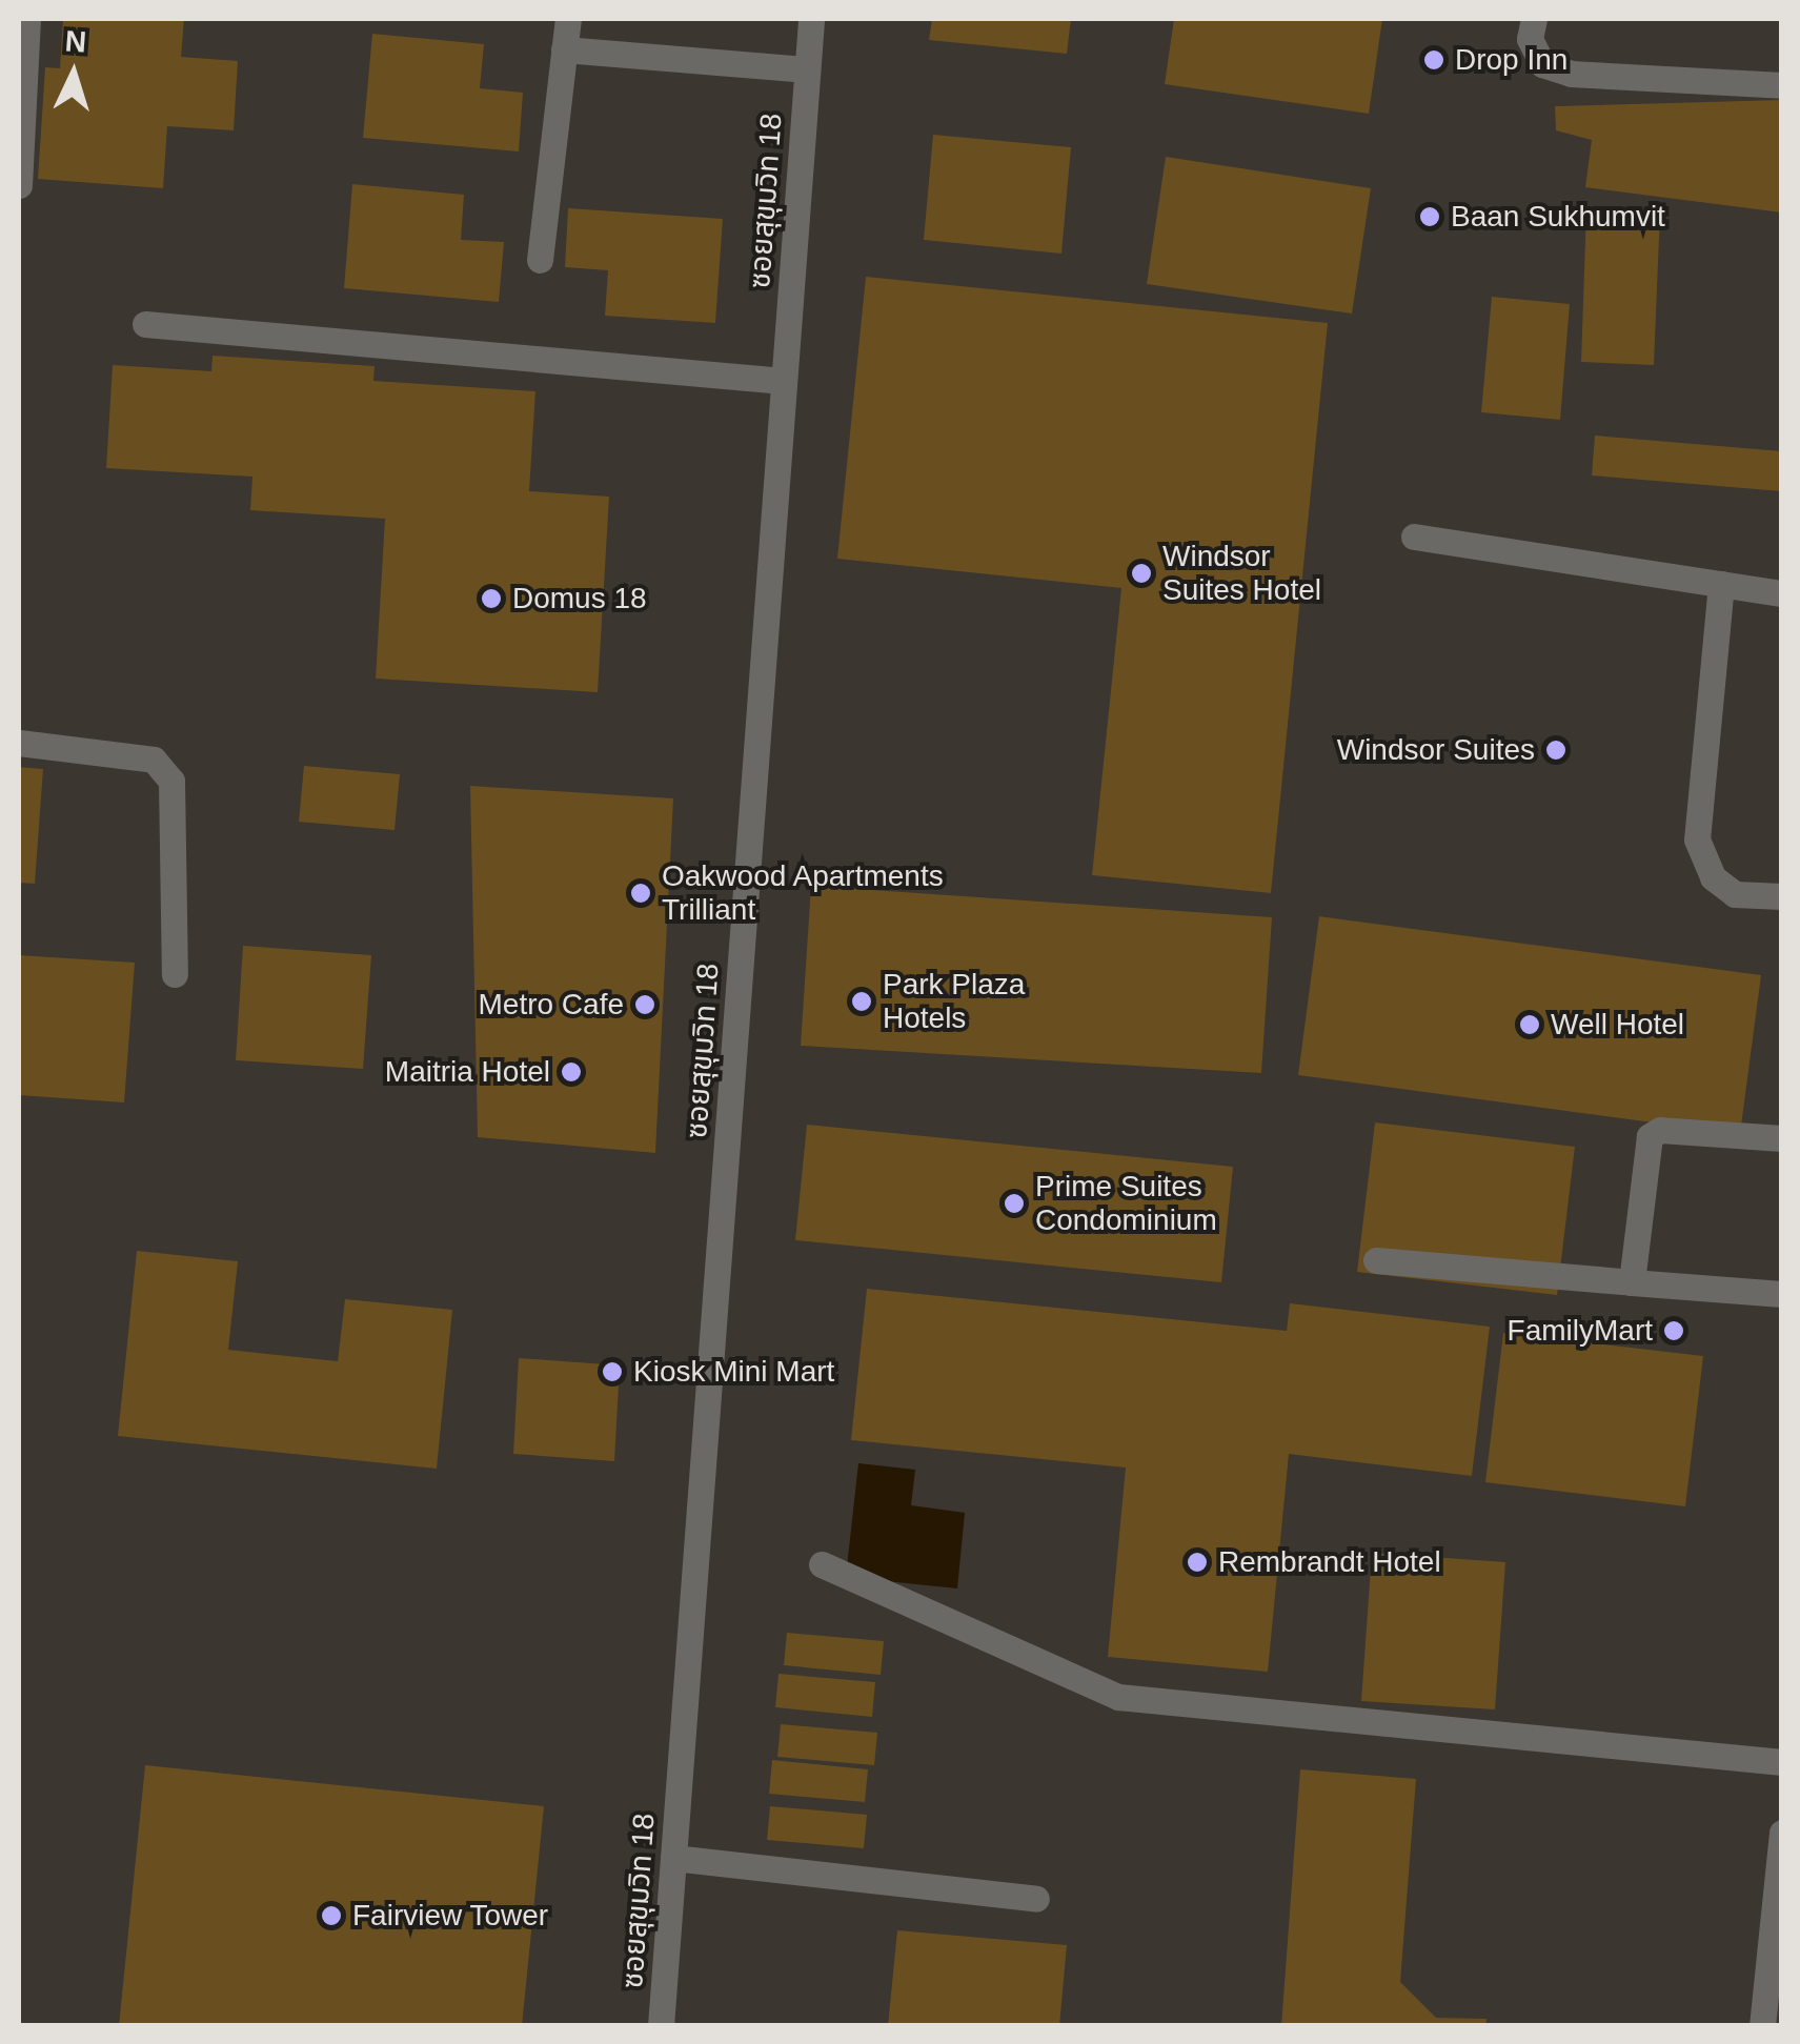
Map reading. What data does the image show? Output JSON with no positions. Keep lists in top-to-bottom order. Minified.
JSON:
{"streets":{"street":["ซอยสุขุมวิท 18"]},"places":["Drop Inn","Baan Sukhumvit","Windsor Suites Hotel","Domus 18","Windsor Suites","Oakwood Apartments Trilliant","Park Plaza Hotels","Metro Cafe","Well Hotel","Maitria Hotel","Prime Suites Condominium","FamilyMart","Kiosk Mini Mart","Rembrandt Hotel","Fairview Tower"],"north":"top"}
